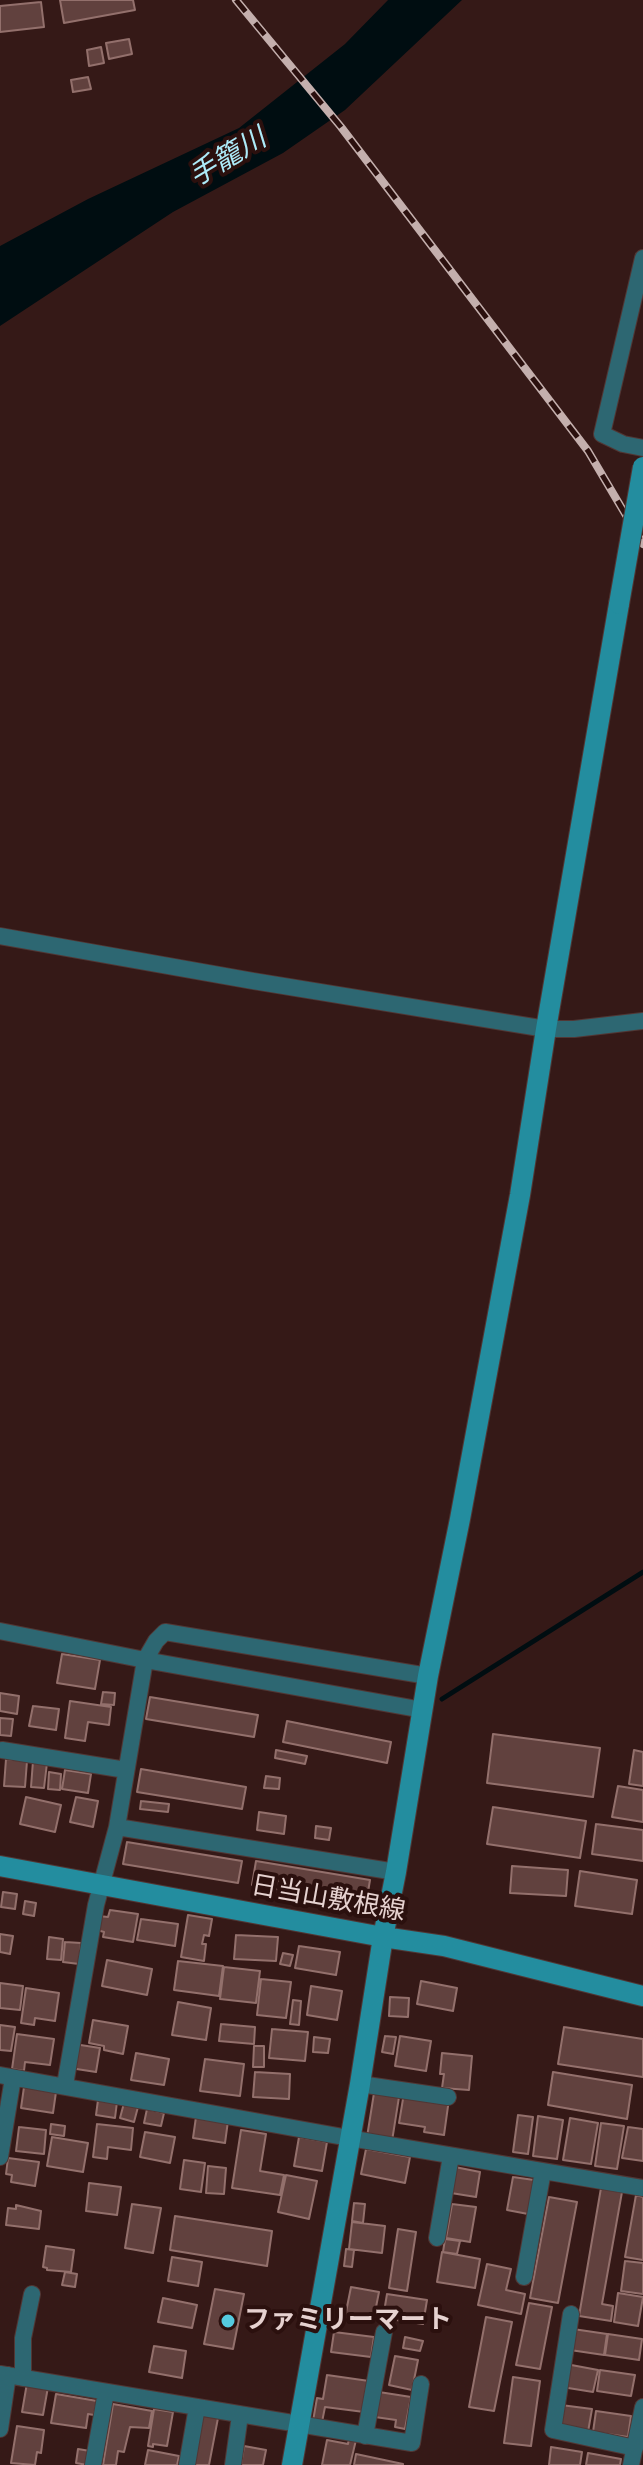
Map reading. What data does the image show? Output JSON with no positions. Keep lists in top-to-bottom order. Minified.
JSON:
{"streets":{"street":["日当山敷根線"]},"water":["手籠川"],"places":["ファミリーマート"]}
